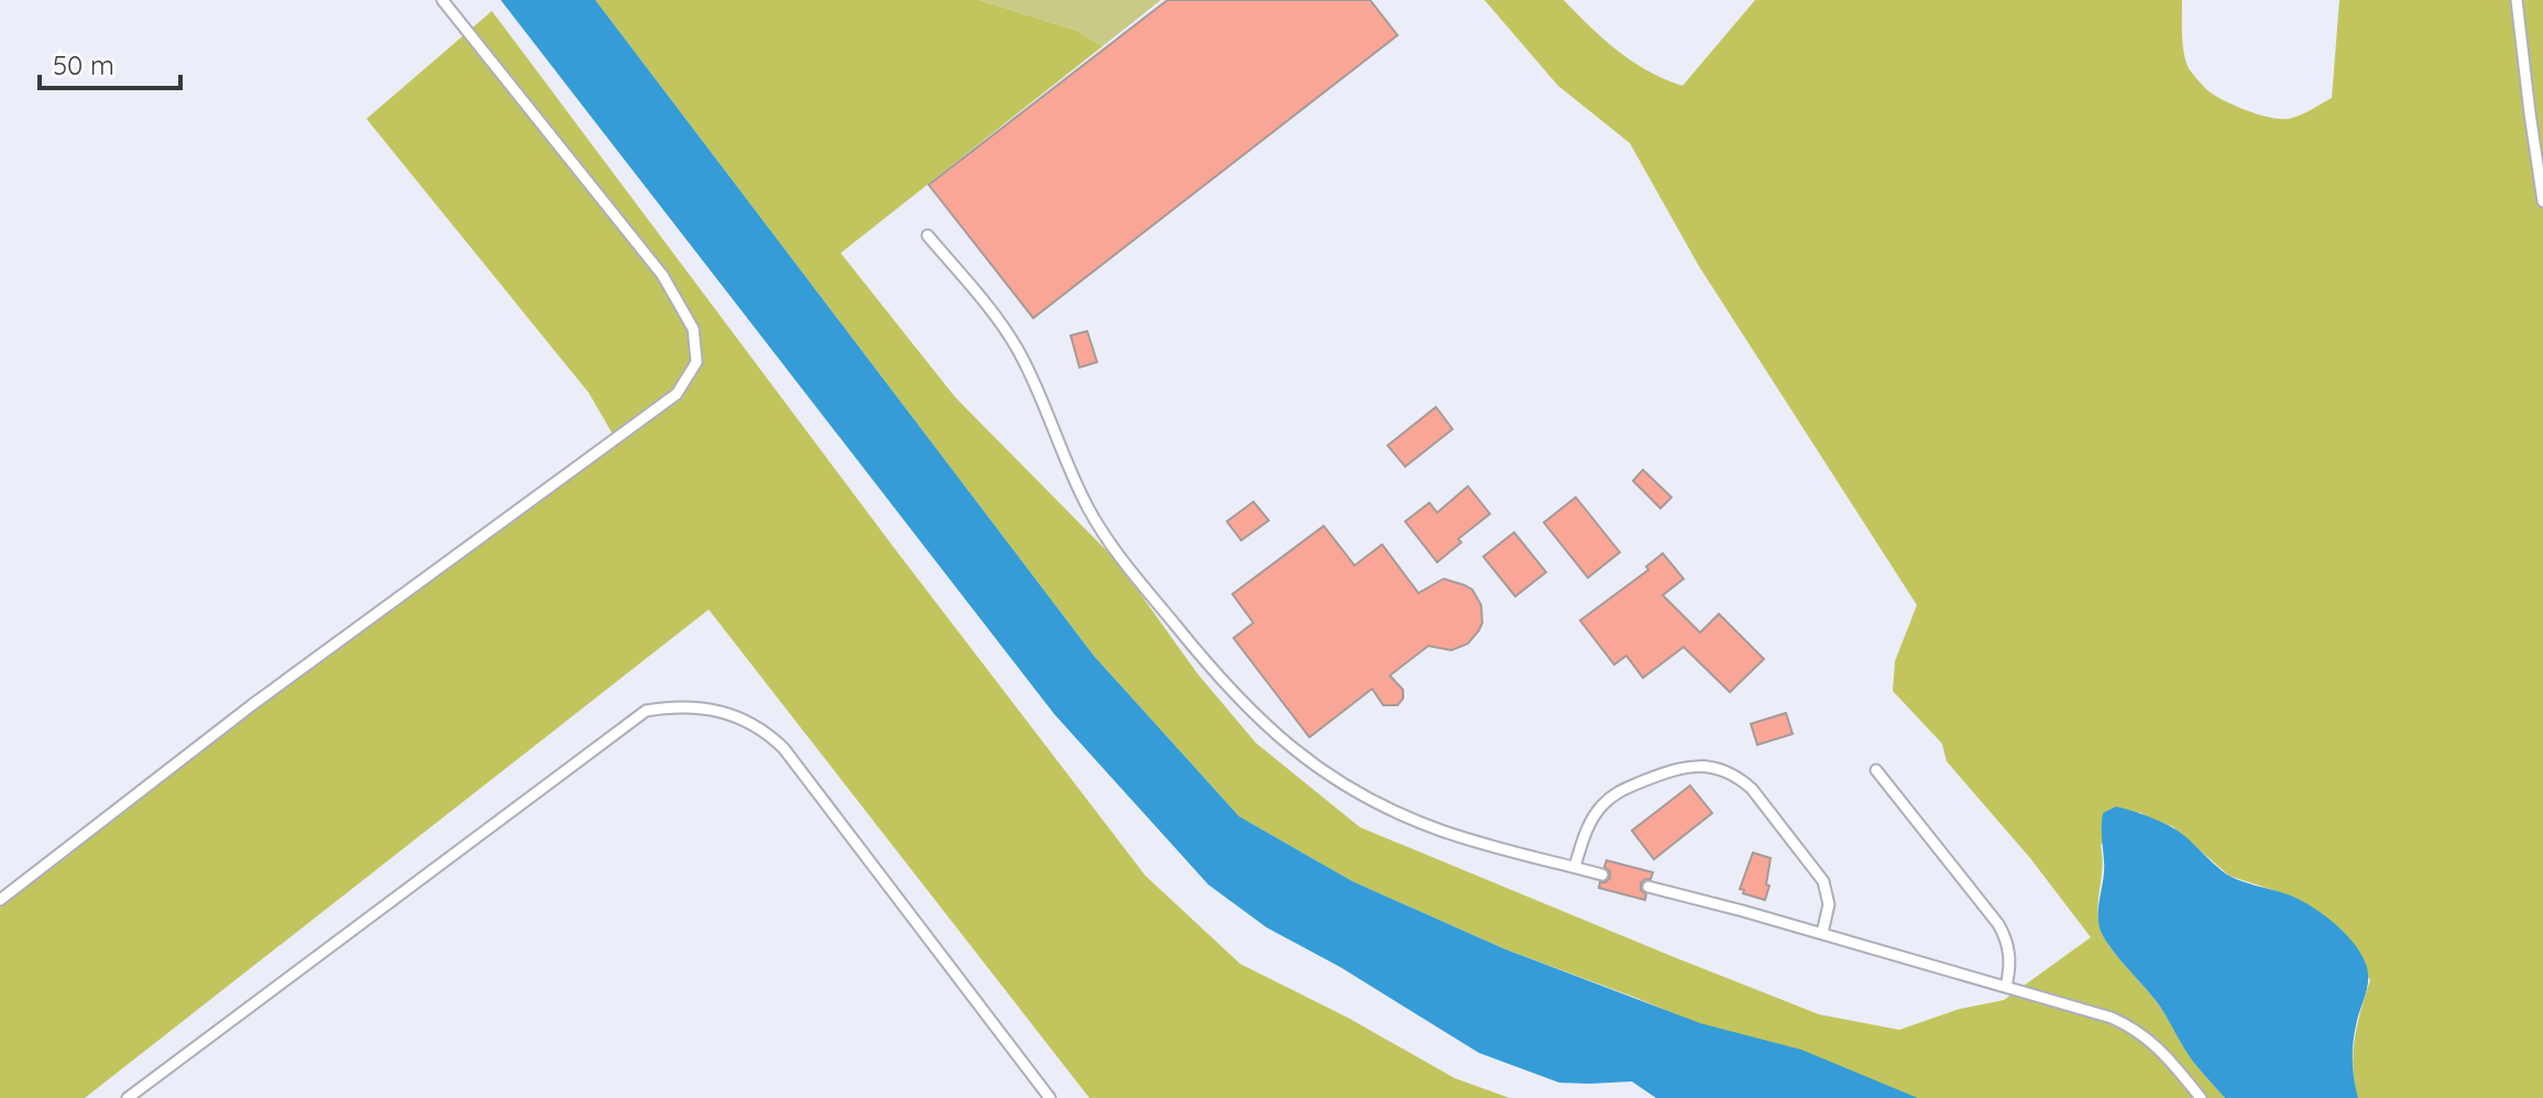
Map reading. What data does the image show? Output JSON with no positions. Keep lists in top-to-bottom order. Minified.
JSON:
{"scale_bar":"50 m"}
